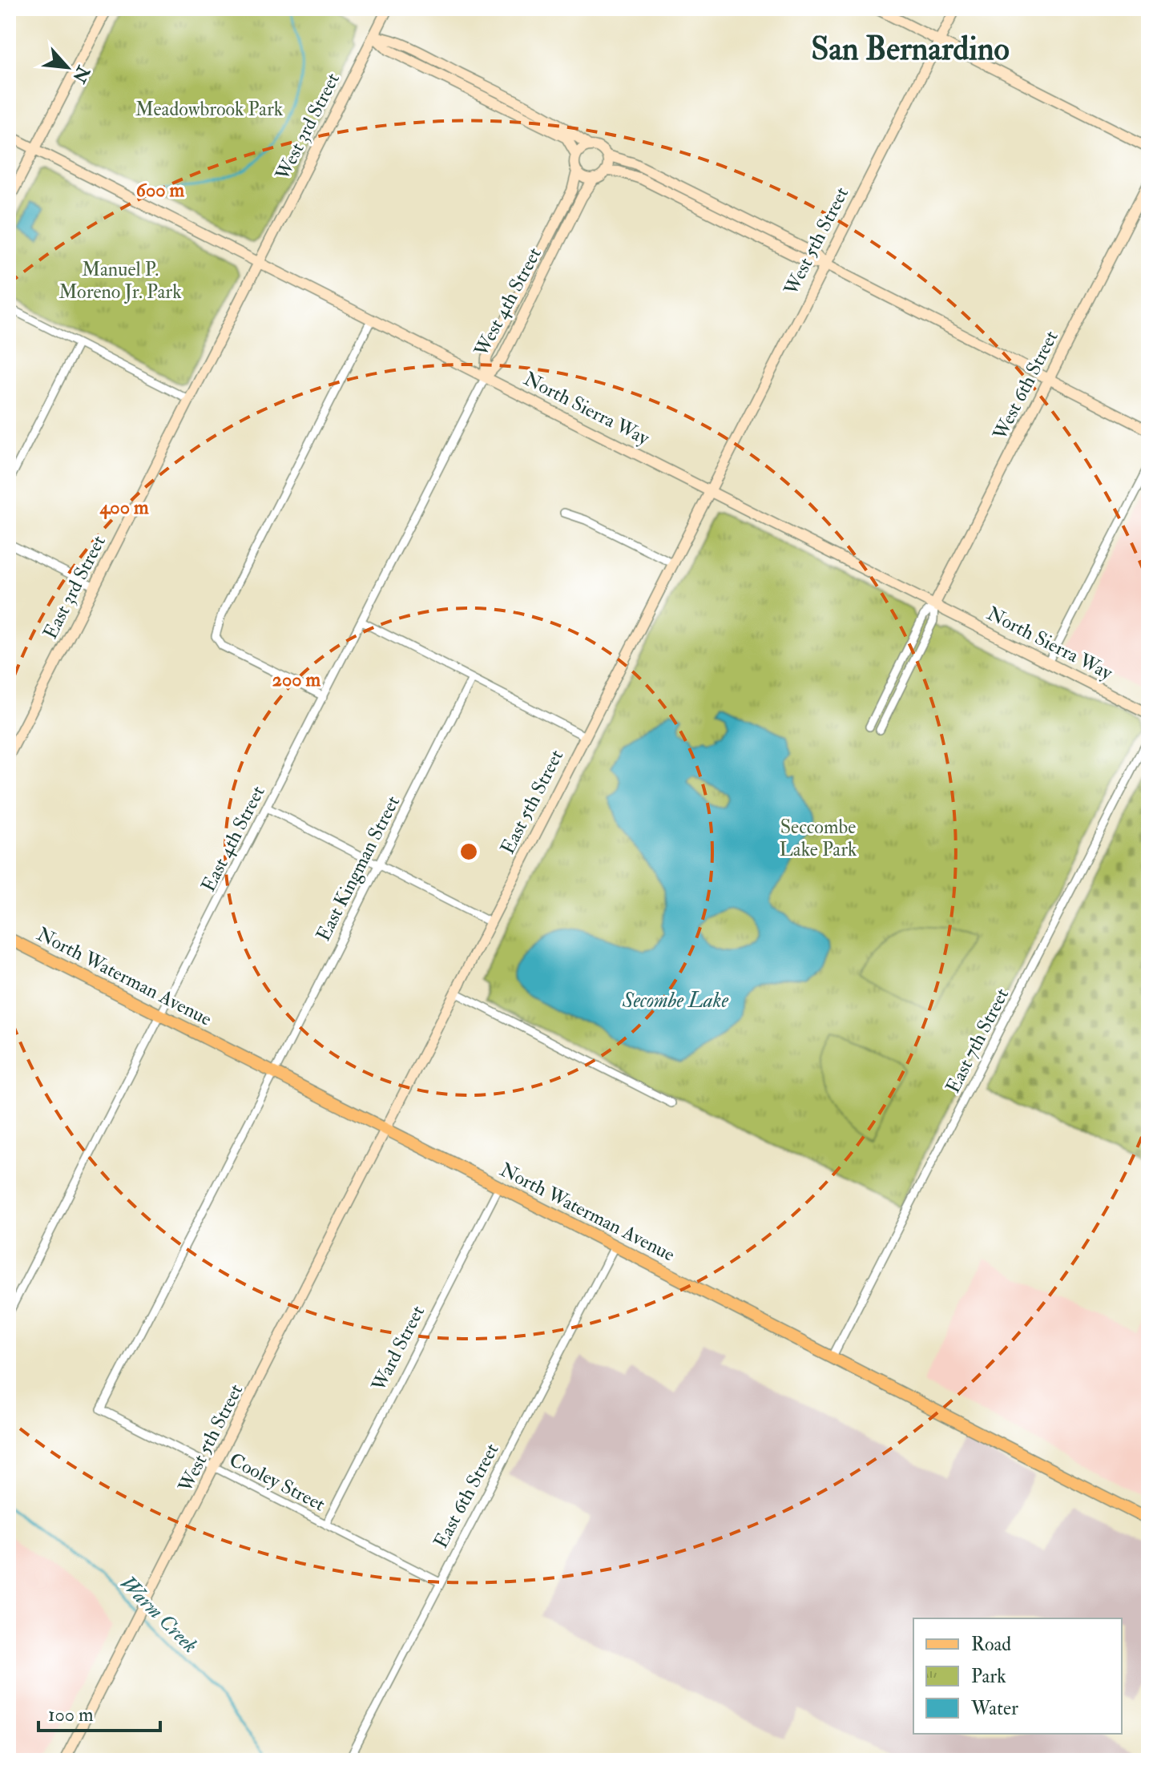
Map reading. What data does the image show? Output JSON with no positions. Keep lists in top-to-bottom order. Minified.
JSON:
{"streets":{"main road":["North Waterman Avenue"],"street":["West 3rd Street","West 5th Street","West 4th Street","West 6th Street","North Sierra Way","East 3rd Street","East 5th Street","East 4th Street","East Kingman Street","East 7th Street","Ward Street","Cooley Street","East 6th Street"]},"crossings":[["West 3rd Street","North Sierra Way"],["West 3rd Street","East 3rd Street"],["West 5th Street","North Sierra Way"],["West 5th Street","East 5th Street"],["West 5th Street","North Waterman Avenue"],["West 5th Street","Cooley Street"],["West 4th Street","North Sierra Way"],["West 4th Street","East 4th Street"],["West 6th Street","North Sierra Way"],["North Sierra Way","East 3rd Street"],["North Sierra Way","East 5th Street"],["North Sierra Way","East 4th Street"],["East 5th Street","North Waterman Avenue"],["East 4th Street","North Waterman Avenue"],["East Kingman Street","North Waterman Avenue"],["East Kingman Street","Cooley Street"],["North Waterman Avenue","East 7th Street"],["North Waterman Avenue","Ward Street"],["North Waterman Avenue","East 6th Street"],["Ward Street","Cooley Street"],["Cooley Street","East 6th Street"]],"districts":["San Bernardino"],"water":["Secombe Lake","Warm Creek"],"parks":["Meadowbrook Park","Manuel P. Moreno Jr. Park","Seccombe Lake Park"],"legend":["Road","Park","Water"],"scale_bar":"100 m","north":"bottom right","rings":["600 m","400 m","200 m"]}
